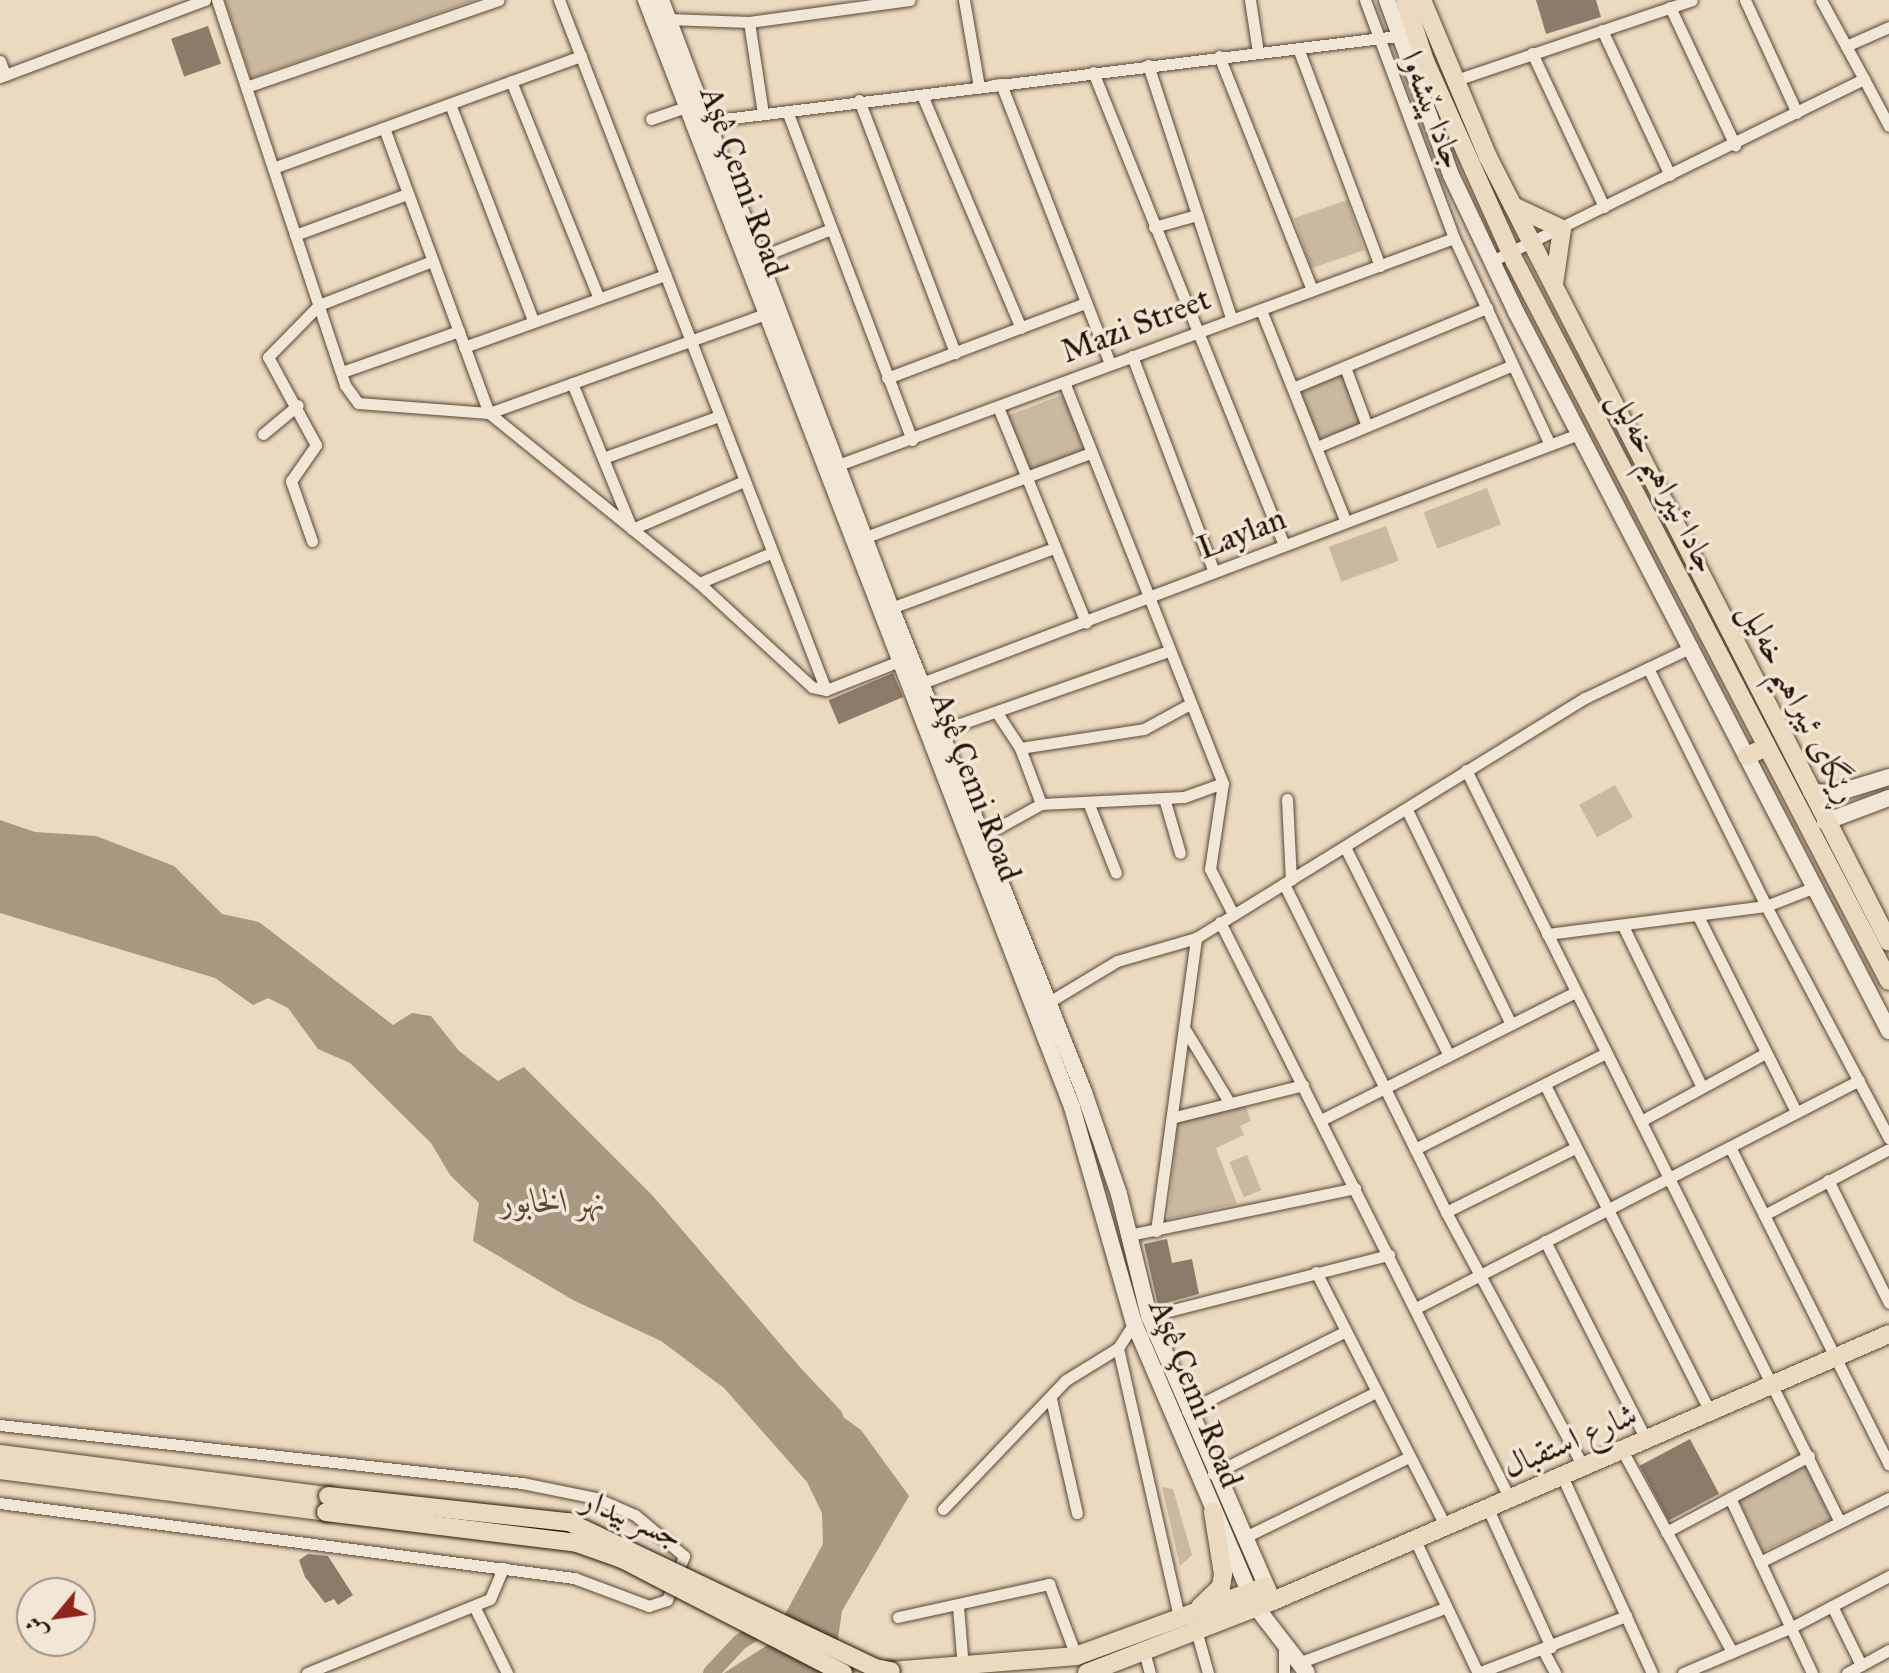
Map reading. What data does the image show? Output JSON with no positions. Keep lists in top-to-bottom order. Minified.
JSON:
{"streets":{"main road":["Aşê Çemi Road","جادا ئیبراهیم خەلیل","ڕێگای ئیبراهیم خەلیل","شارع استقبال","جسر بيدار"],"street":["جادا پێشەوا","Mazi Street","Laylan"]},"crossings":[["جادا پێشەوا","Mazi Street"],["جادا پێشەوا","Laylan"],["Aşê Çemi Road","Mazi Street"],["Aşê Çemi Road","Laylan"],["Aşê Çemi Road","شارع استقبال"],["جادا ئیبراهیم خەلیل","Laylan"],["جادا ئیبراهیم خەلیل","ڕێگای ئیبراهیم خەلیل"]],"water":["نهر الخابور"],"north":"bottom left"}
